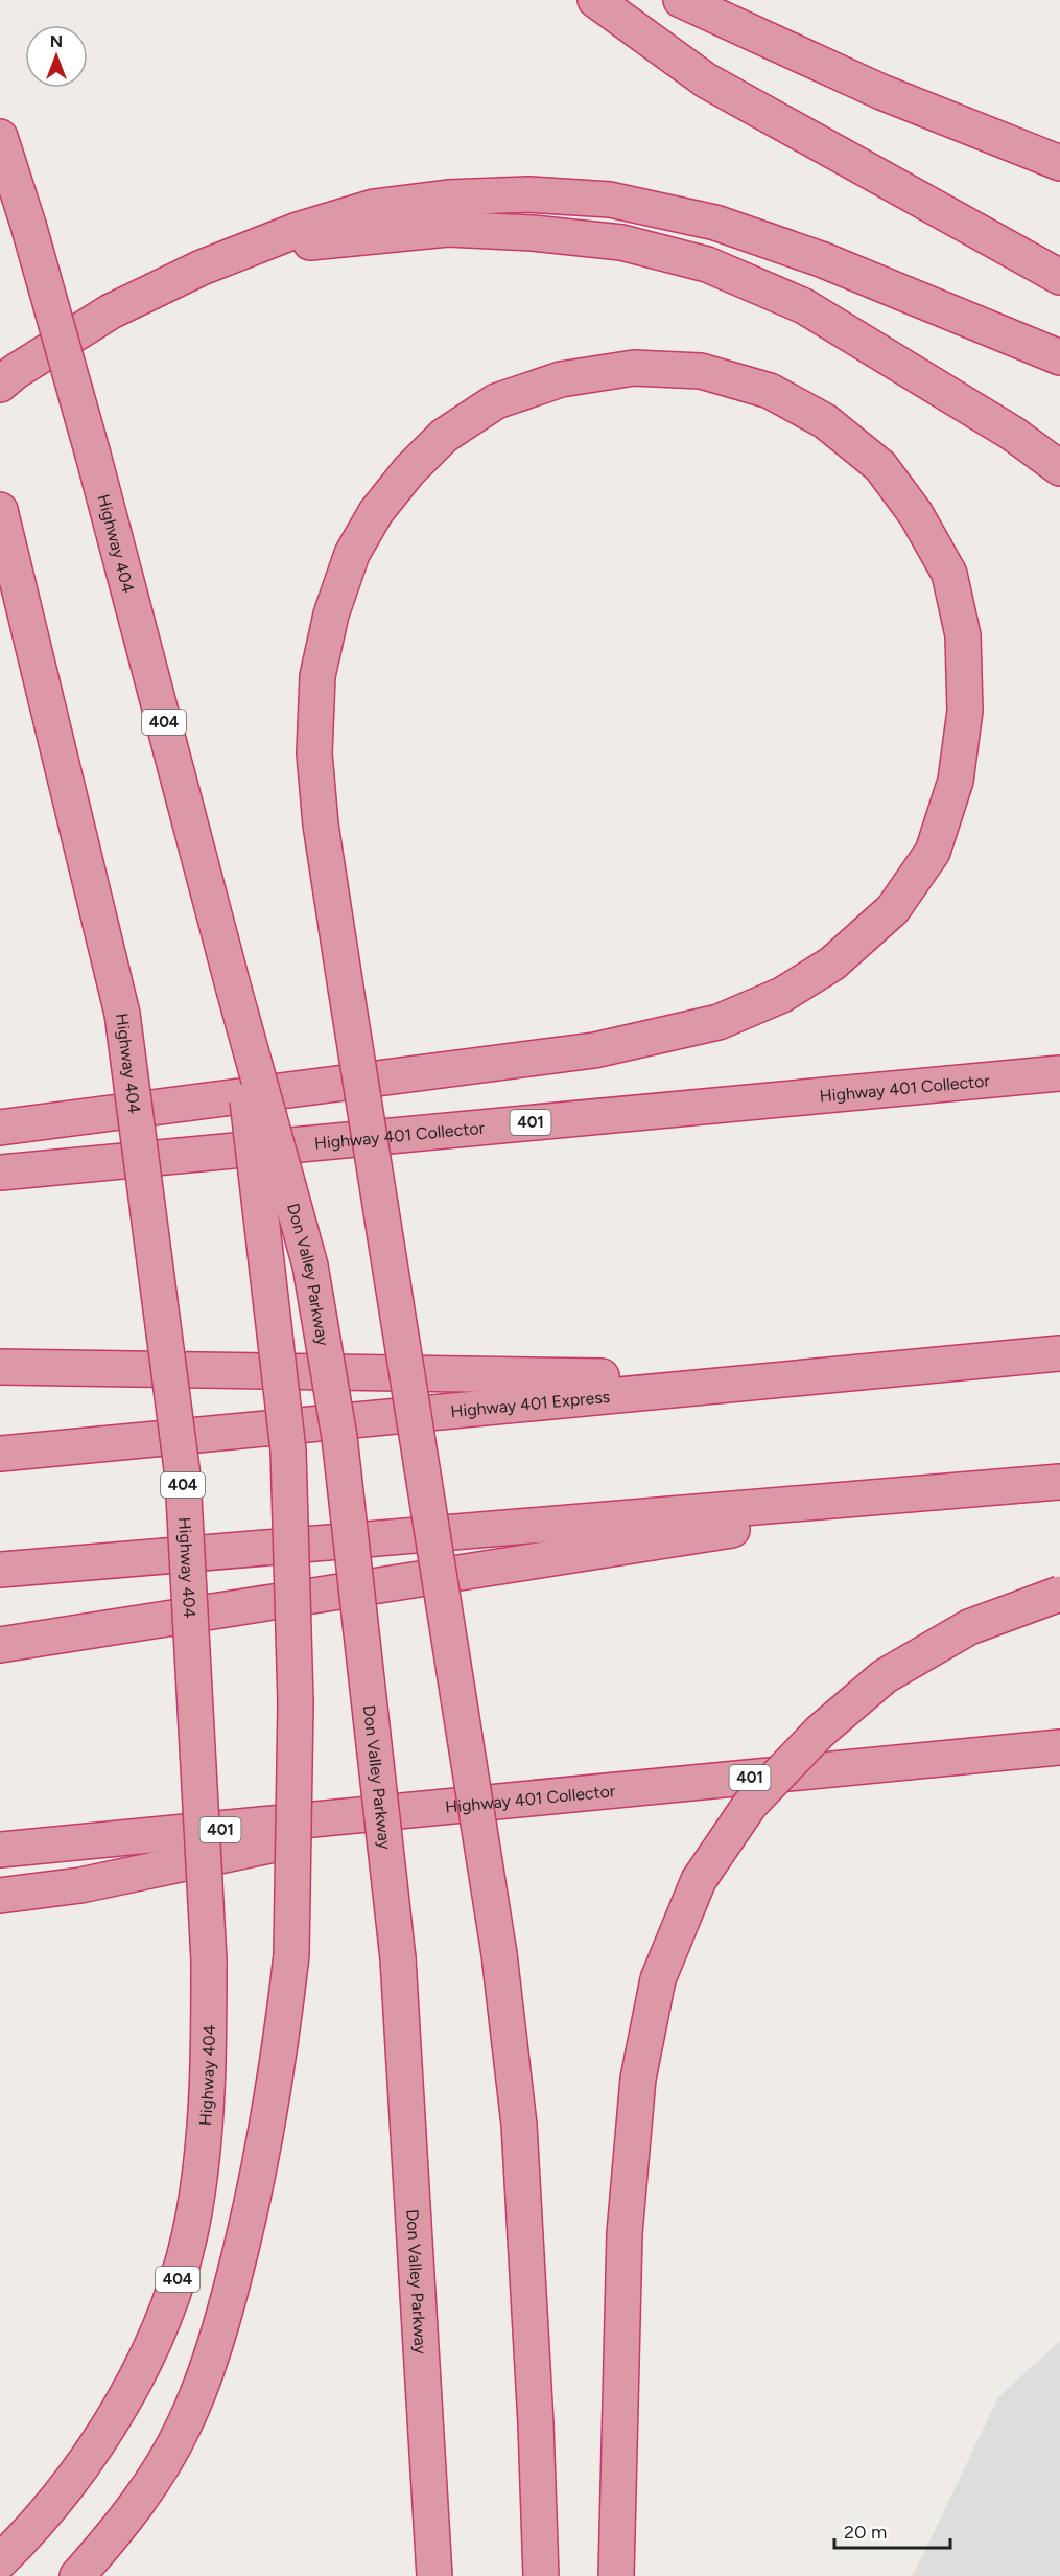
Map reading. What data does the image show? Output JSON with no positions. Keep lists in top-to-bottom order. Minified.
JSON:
{"streets":{"highway":["Highway 404","404","Highway 401 Collector","401","Don Valley Parkway","Highway 401 Express"]},"crossings":[["Highway 404","Don Valley Parkway"]],"scale_bar":"20 m","north":"top"}
